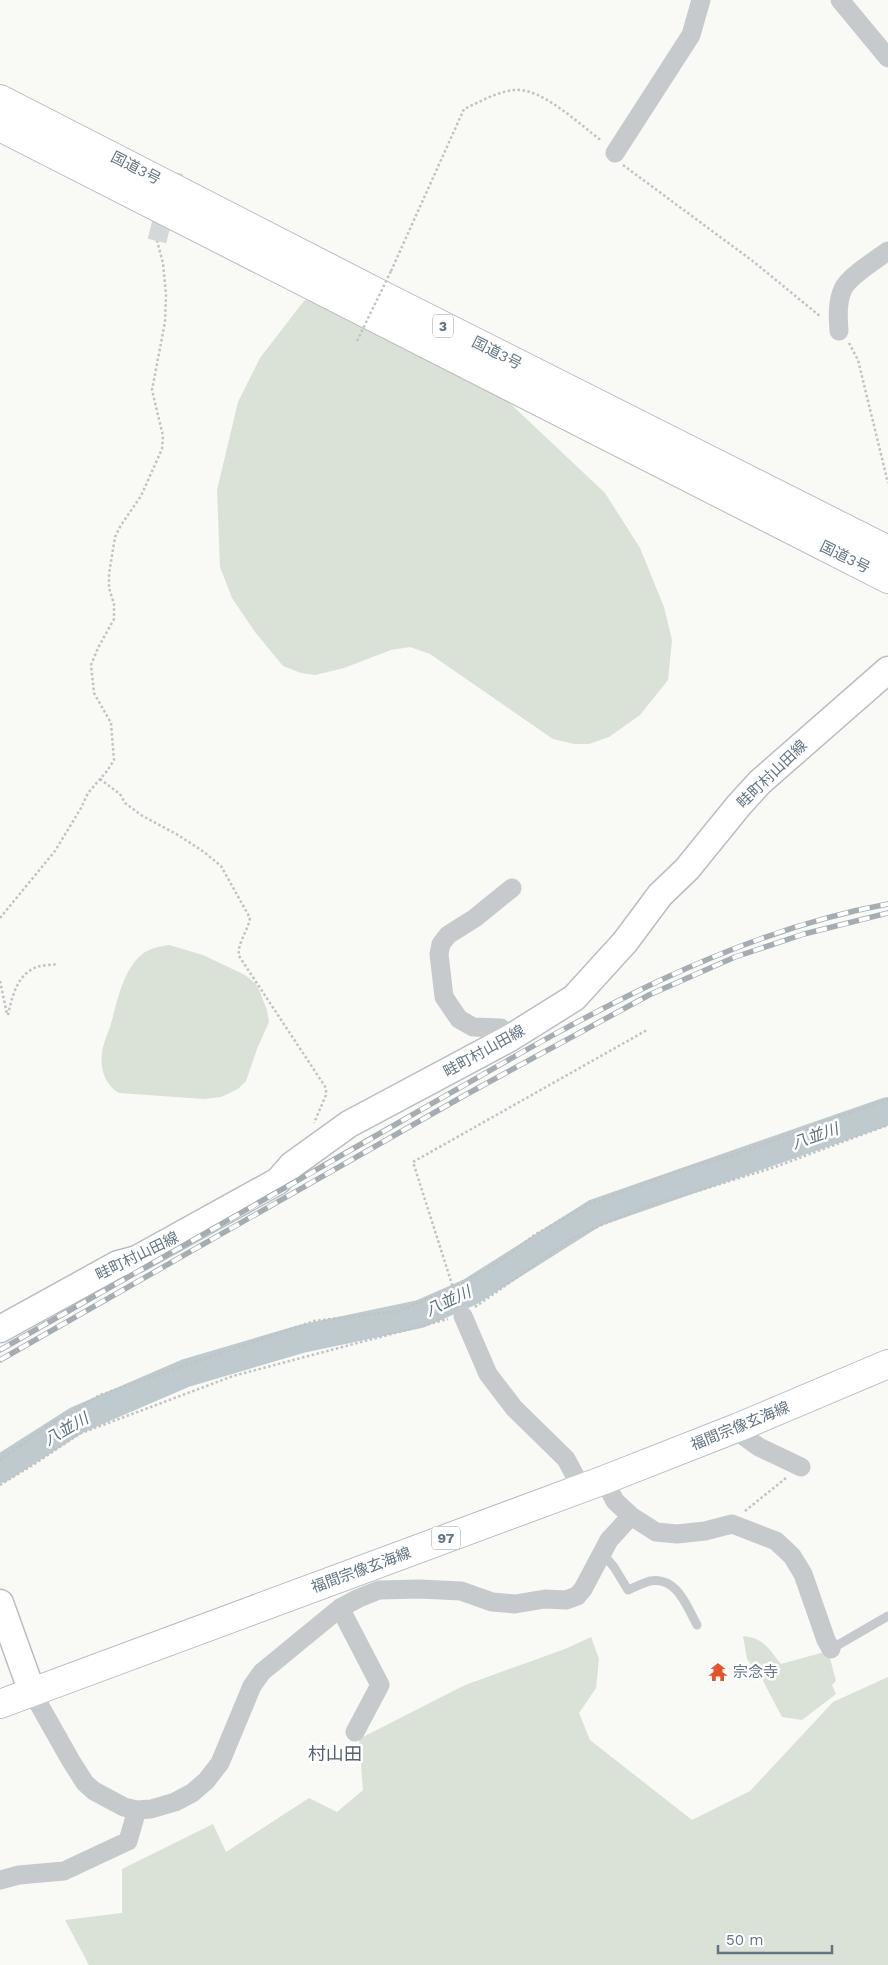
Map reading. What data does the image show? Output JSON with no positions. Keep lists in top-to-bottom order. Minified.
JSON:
{"streets":{"main road":["国道3号","3","畦町村山田線","福間宗像玄海線","97"]},"districts":["村山田"],"water":["八並川"],"places":{"temple":["宗念寺"]},"scale_bar":"50 m"}
